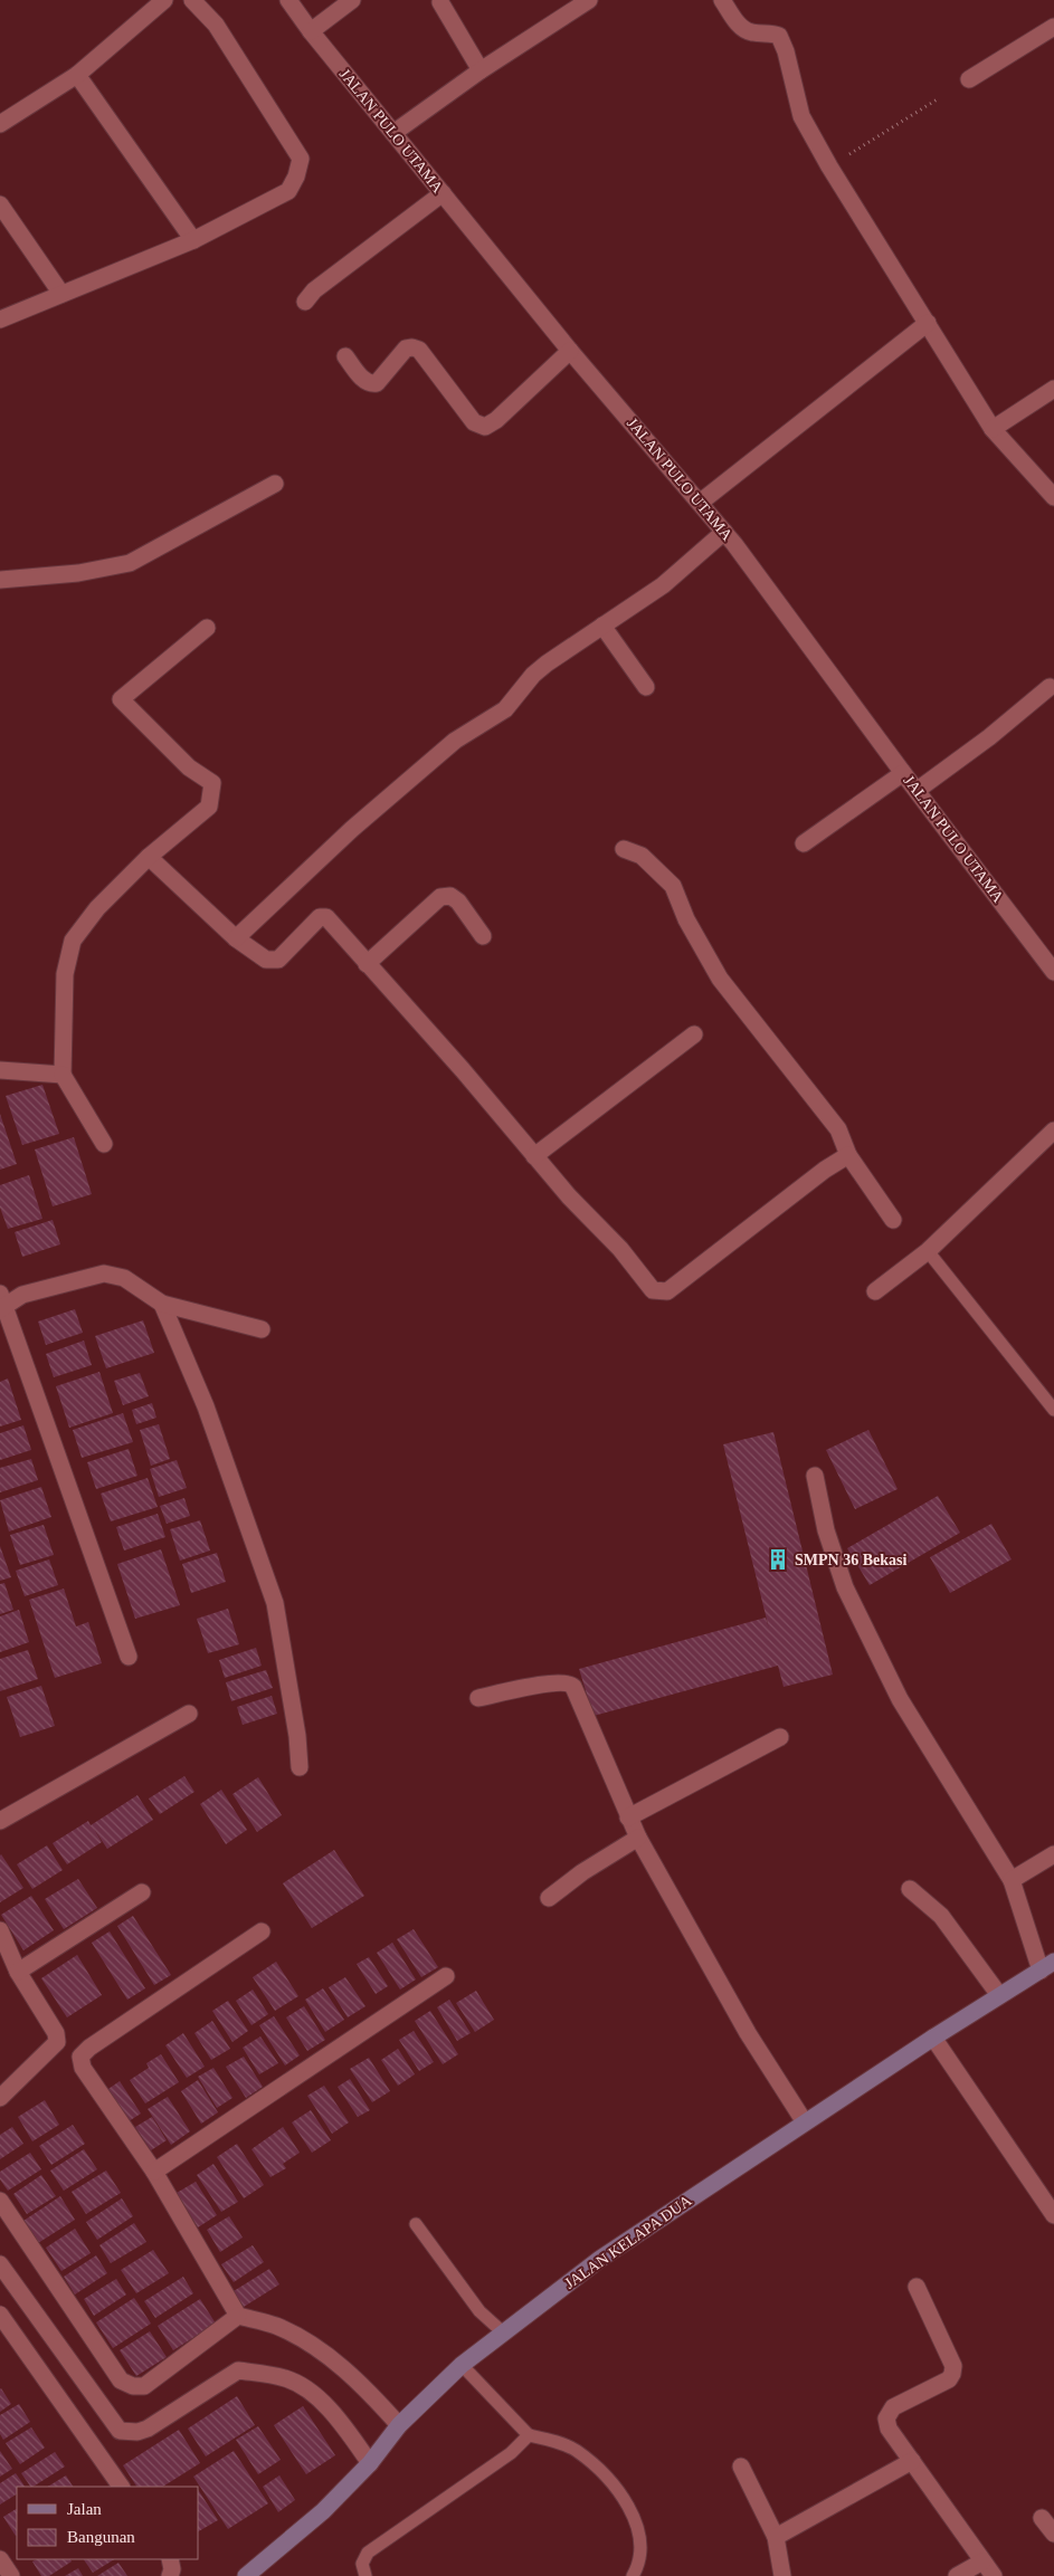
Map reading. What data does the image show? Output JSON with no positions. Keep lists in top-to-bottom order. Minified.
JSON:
{"streets":{"main road":["JALAN KELAPA DUA"],"street":["JALAN PULO UTAMA"]},"places":{"building":["SMPN 36 Bekasi"]},"legend":["Jalan","Bangunan"]}
